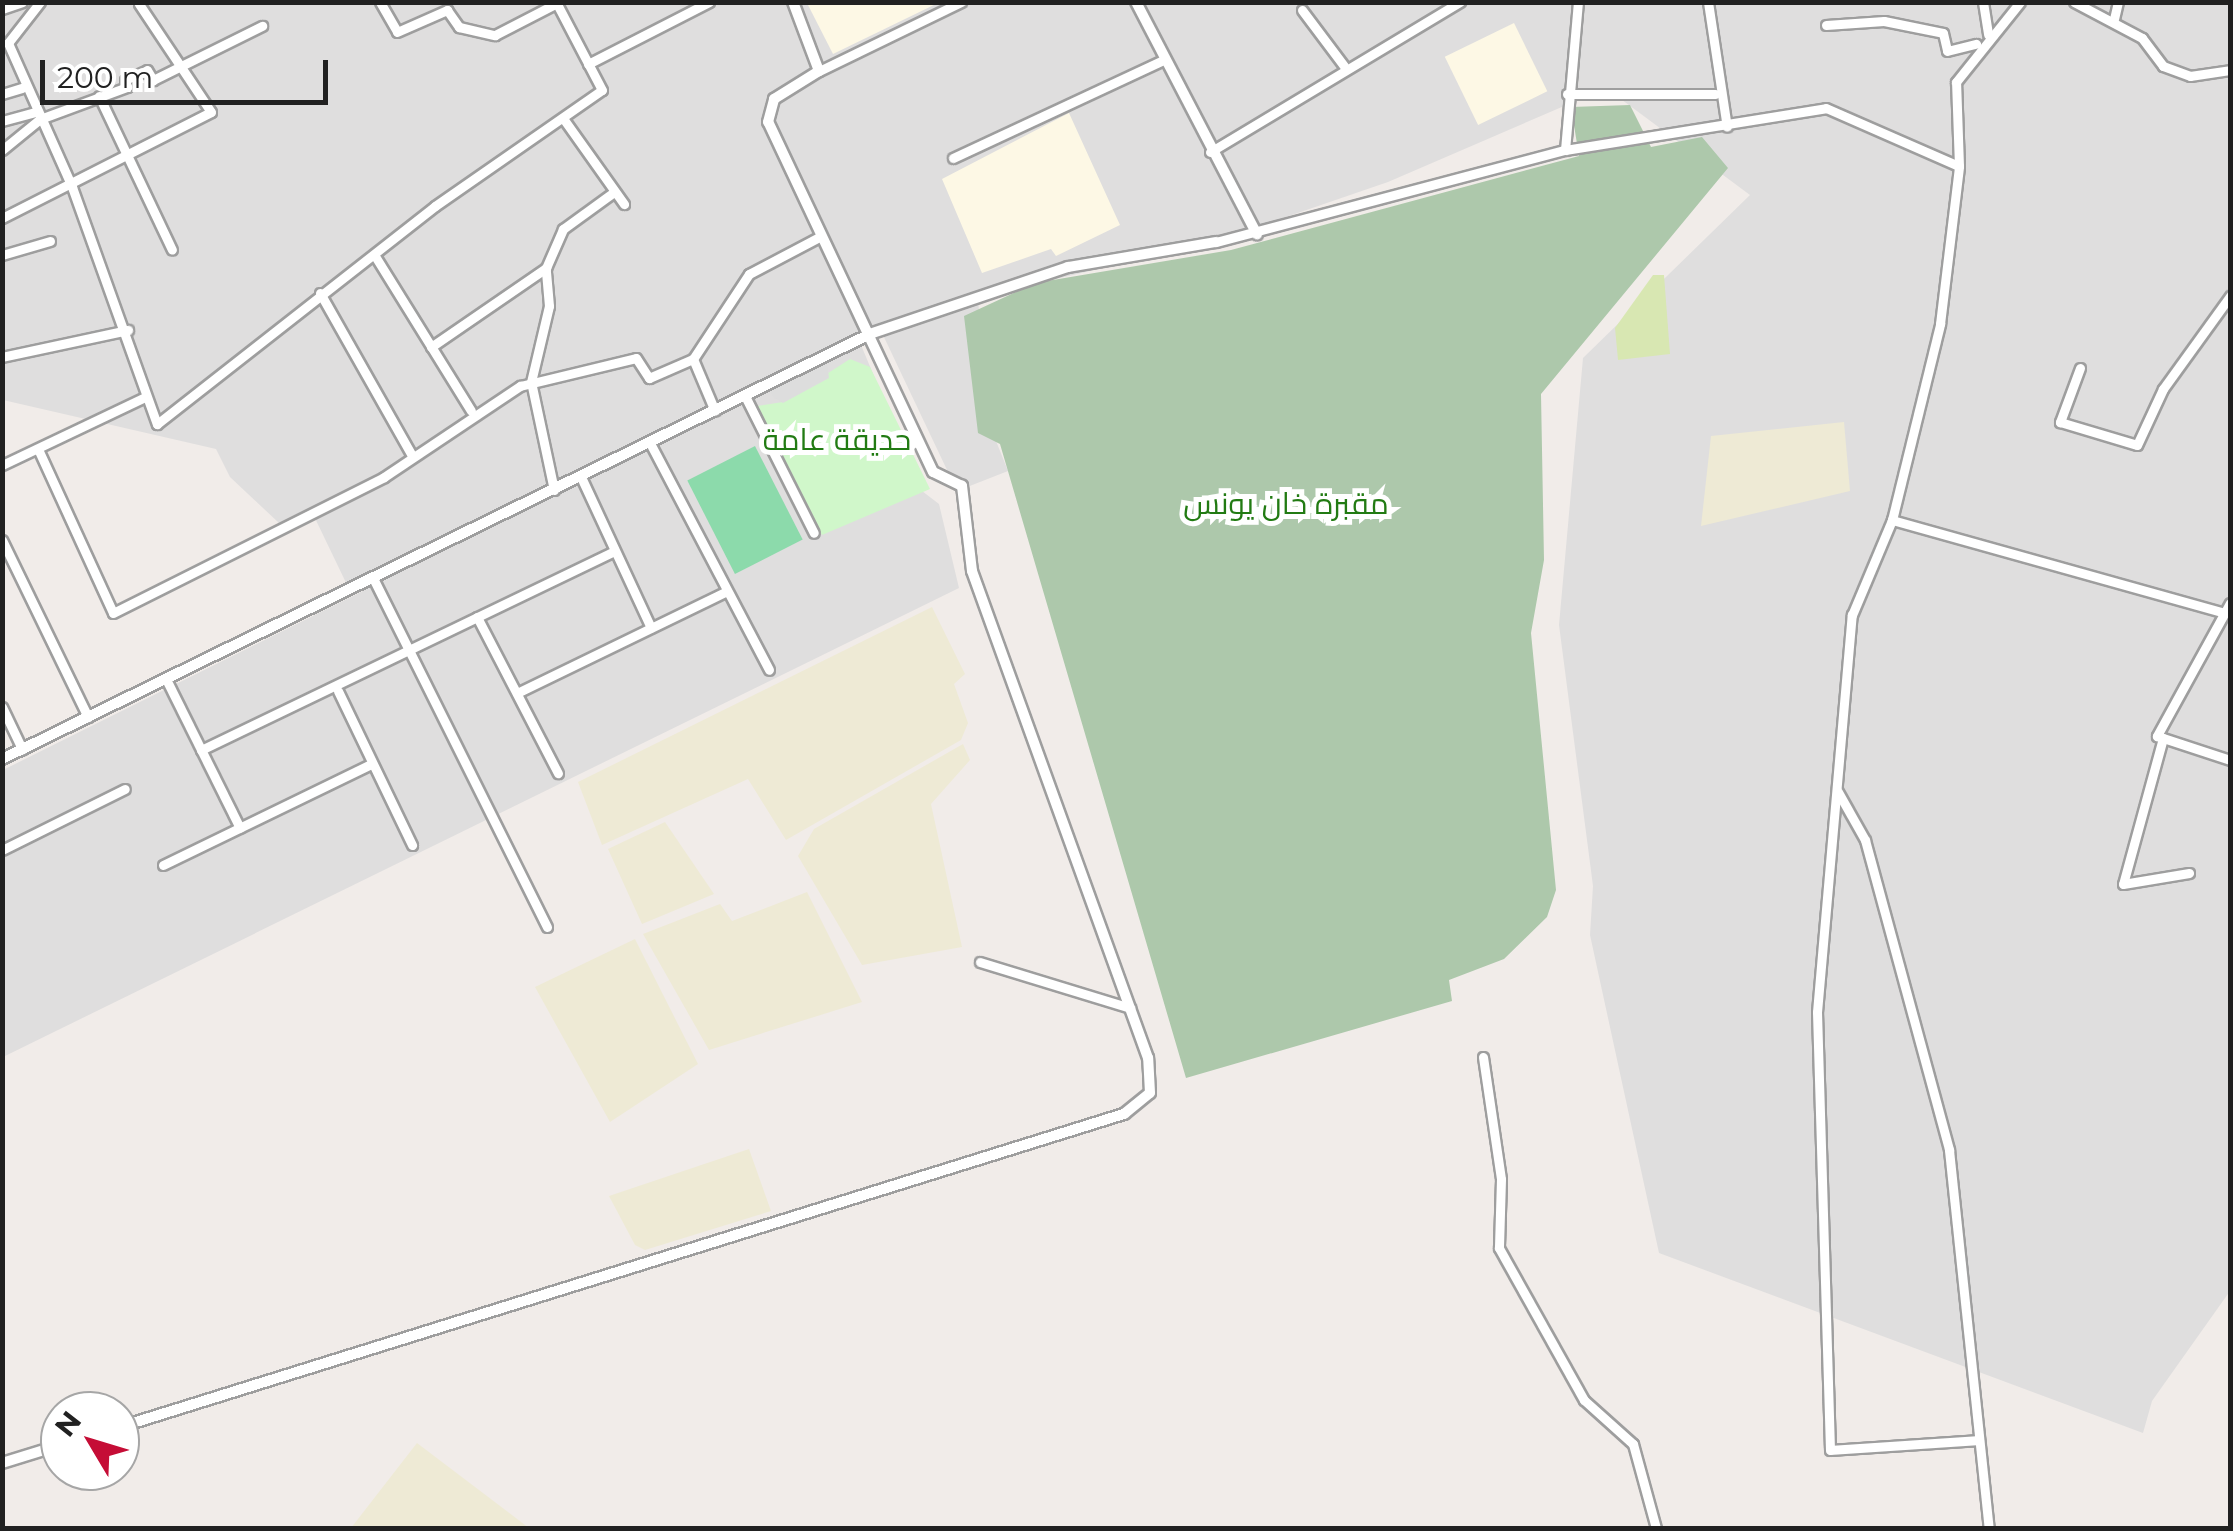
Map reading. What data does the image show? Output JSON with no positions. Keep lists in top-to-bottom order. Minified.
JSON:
{"parks":["حديقة عامة","مقبرة خان يونس"],"scale_bar":"200 m","north":"top left"}
